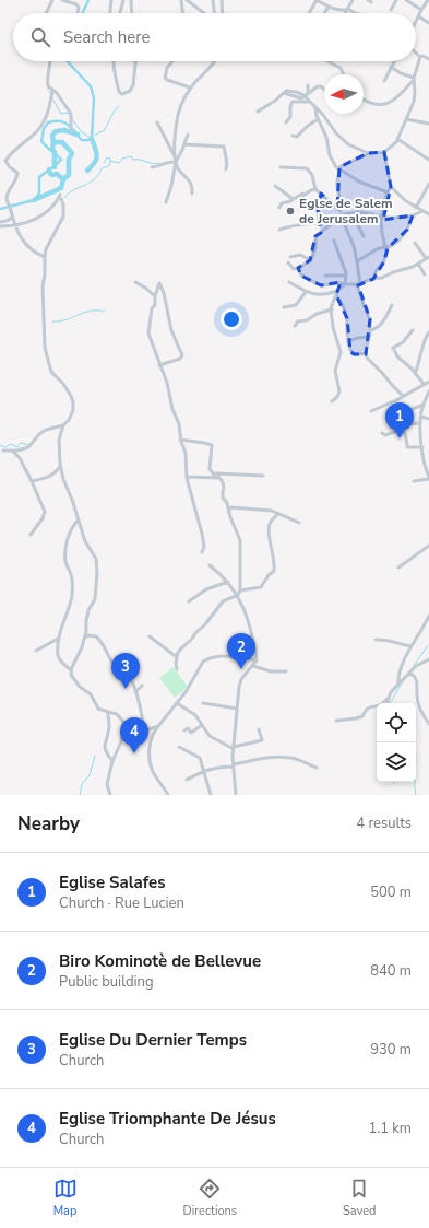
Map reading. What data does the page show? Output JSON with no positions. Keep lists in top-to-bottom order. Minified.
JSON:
{"places":["Eglse de Salem de Jerusalem"],"north":"left","page":{"search":"Search here","pins":["1","2","3","4"],"heading":["Nearby","4 results"],"list":[{"mark":"1","name":"Eglise Salafes","note":"Church · Rue Lucien","value":"500 m"},{"mark":"2","name":"Biro Kominotè de Bellevue","note":"Public building","value":"840 m"},{"mark":"3","name":"Eglise Du Dernier Temps","note":"Church","value":"930 m"},{"mark":"4","name":"Eglise Triomphante De Jésus","note":"Church","value":"1.1 km"}],"nav":["Map","Directions","Saved"]}}
